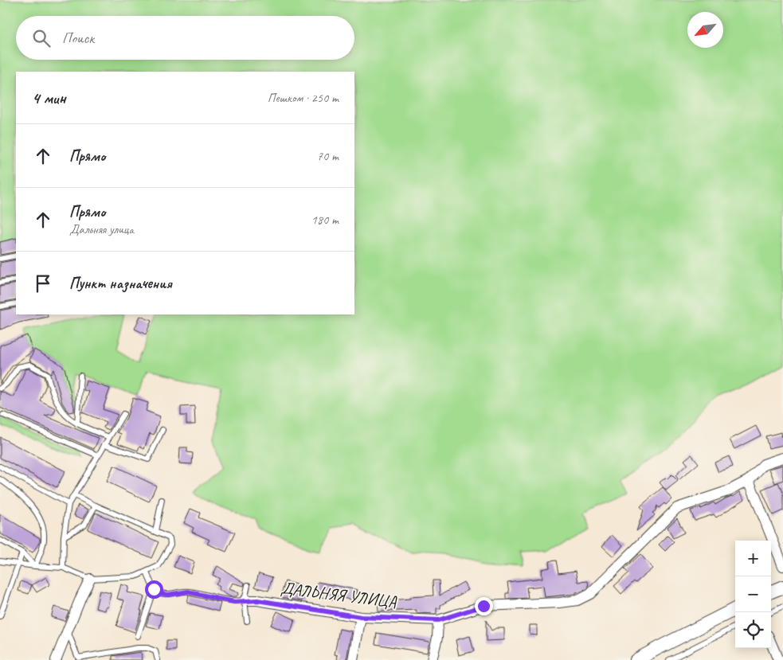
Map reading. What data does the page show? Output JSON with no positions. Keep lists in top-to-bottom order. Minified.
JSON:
{"streets":{"street":["ДАЛЬНЯЯ УЛИЦА"]},"north":"bottom left","page":{"search":"Поиск","heading":["4 мин","Пешком · 250 m"],"list":[["Прямо","70 m"],["Прямо","Дальняя улица","180 m"],"Пункт назначения"],"map_buttons":["+","−"]}}
